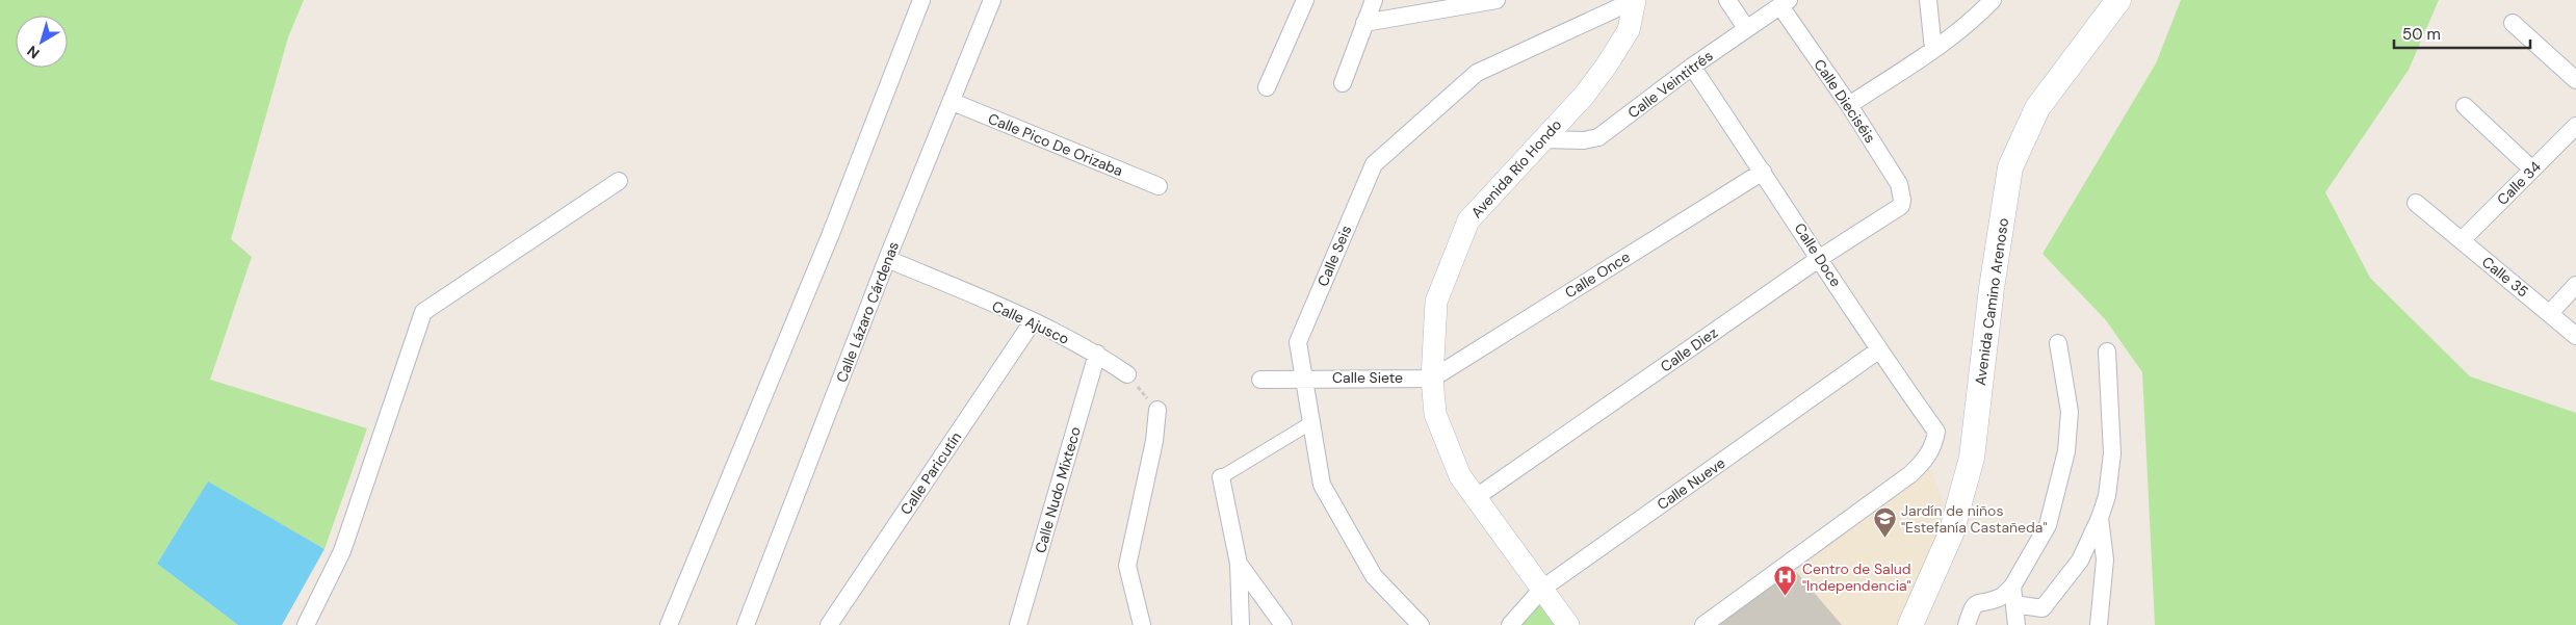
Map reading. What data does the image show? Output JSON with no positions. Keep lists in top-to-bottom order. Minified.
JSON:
{"streets":{"main road":["Avenida Camino Arenoso"],"street":["Calle Veintitrés","Calle Dieciséis","Calle Pico De Orizaba","Avenida Río Hondo","Calle 34","Calle Doce","Calle Seis","Calle Once","Calle 35","Calle Lázaro Cárdenas","Calle Ajusco","Calle Diez","Calle Siete","Calle Paricutín","Calle Nueve","Calle Nudo Mixteco"]},"crossings":[["Calle Veintitrés","Calle Dieciséis"],["Calle Veintitrés","Avenida Río Hondo"],["Calle Veintitrés","Calle Doce"],["Calle Dieciséis","Calle Diez"],["Calle Pico De Orizaba","Calle Lázaro Cárdenas"],["Avenida Río Hondo","Calle Seis"],["Avenida Río Hondo","Calle Once"],["Avenida Río Hondo","Calle Diez"],["Avenida Río Hondo","Calle Siete"],["Avenida Río Hondo","Calle Nueve"],["Calle 34","Calle 35"],["Calle Doce","Calle Once"],["Calle Doce","Calle Diez"],["Calle Doce","Calle Nueve"],["Calle Seis","Calle Siete"],["Calle Once","Calle Siete"],["Calle Lázaro Cárdenas","Calle Ajusco"],["Calle Ajusco","Calle Paricutín"],["Calle Ajusco","Calle Nudo Mixteco"]],"places":{"school or university":["Jardín de niños \"Estefanía Castañeda\""],"hospital":["Centro de Salud \"Independencia\""]},"scale_bar":"50 m","north":"bottom left"}
